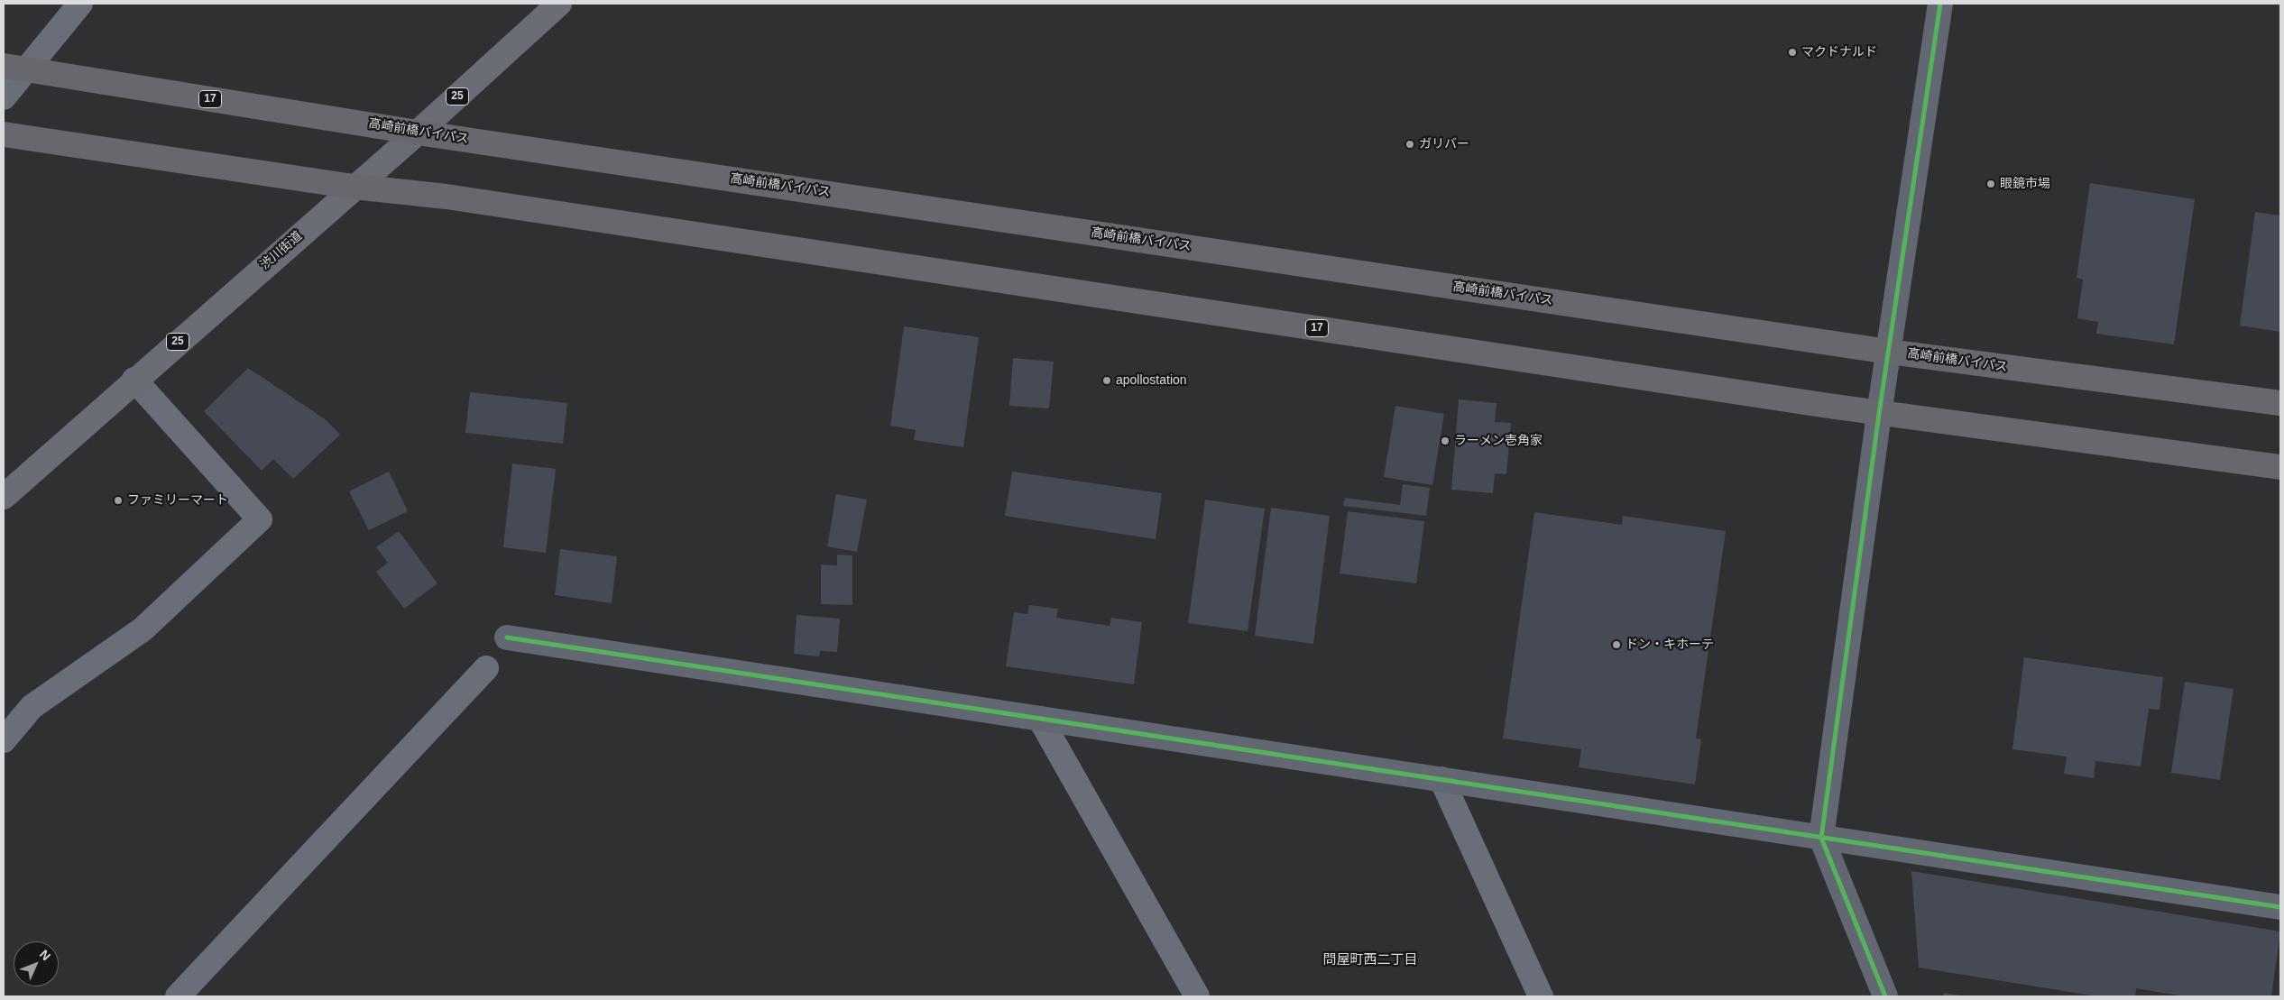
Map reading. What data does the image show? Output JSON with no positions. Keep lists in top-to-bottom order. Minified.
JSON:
{"streets":{"highway":["17","高崎前橋バイパス"],"main road":["25","渋川街道"]},"crossings":[["17","渋川街道"],["高崎前橋バイパス","渋川街道"]],"districts":["問屋町西二丁目"],"places":["マクドナルド","ガリバー","眼鏡市場","apollostation","ラーメン壱角家","ファミリーマート","ドン・キホーテ"],"north":"top right"}
